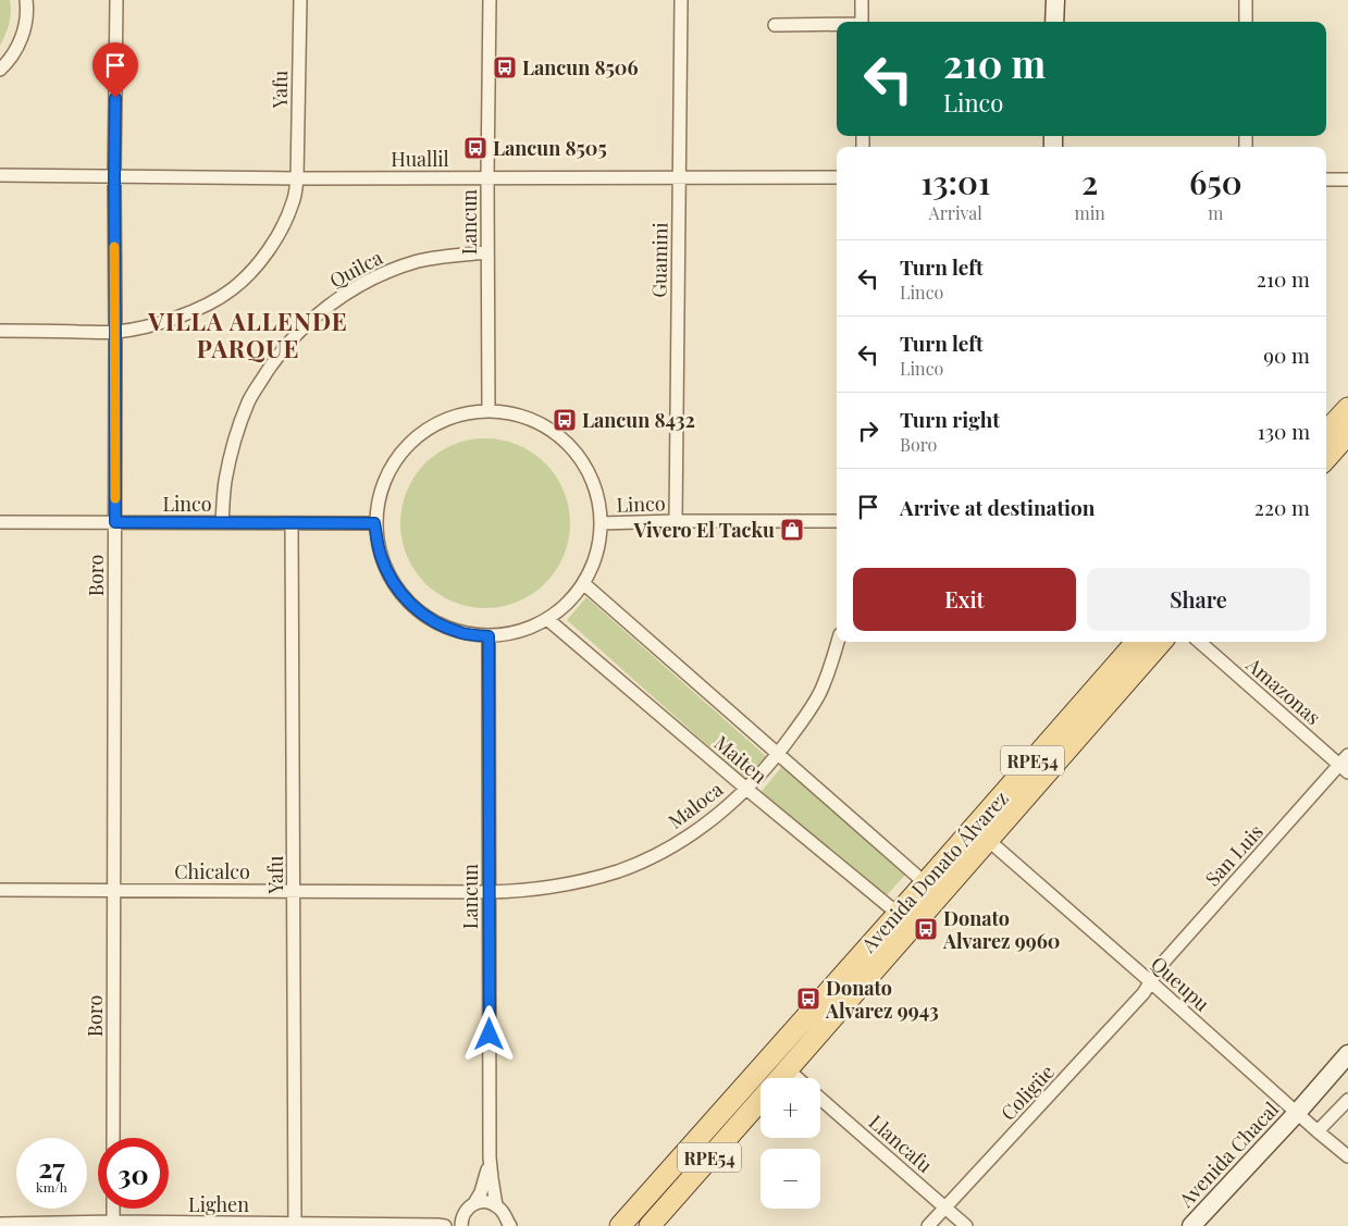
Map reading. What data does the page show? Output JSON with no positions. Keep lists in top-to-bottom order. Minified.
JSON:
{"streets":{"main road":["RPE54","Avenida Donato Álvarez","Avenida Chacal"],"street":["Yafu","Huallil","Lancun","Guamini","Quilca","Linco","Boro","Amazonas","Maiten","Maloca","San Luis","Chicalco","Queupu","Coligüe","Llancafu","Lighen"]},"crossings":[["Yafu","Huallil"],["Yafu","Linco"],["Yafu","Boro"],["Yafu","Chicalco"],["Yafu","Lighen"],["Huallil","Lancun"],["Huallil","Guamini"],["Huallil","Boro"],["Lancun","Quilca"],["Lancun","Linco"],["Lancun","Maloca"],["Lancun","Chicalco"],["Lancun","Lighen"],["Guamini","Linco"],["Quilca","Linco"],["Linco","Boro"],["Linco","Maiten"],["Boro","Chicalco"],["Amazonas","San Luis"],["Maiten","Maloca"],["Maiten","Avenida Donato Álvarez"],["Maloca","Chicalco"],["San Luis","Queupu"],["San Luis","Coligüe"],["Avenida Donato Álvarez","Queupu"],["Avenida Donato Álvarez","Llancafu"],["Queupu","Coligüe"],["Queupu","Avenida Chacal"],["Coligüe","Llancafu"]],"districts":["VILLA ALLENDE PARQUE"],"places":{"bus stop":["Lancun 8506","Lancun 8505","Lancun 8432","Donato Alvarez 9960","Donato Alvarez 9943"],"shop":["Vivero El Tacku"]},"page":{"turn":["210 m","Linco"],"eta":["13:01","Arrival","2","min","650","m"],"list":[{"name":"Turn left","note":"Linco","value":"210 m"},{"name":"Turn left","note":"Linco","value":"90 m"},{"name":"Turn right","note":"Boro","value":"130 m"},{"name":"Arrive at destination","value":"220 m"}],"buttons":["Exit","Share"],"map_buttons":["+","−"],"speed":"27 km/h","limit":"30"}}
